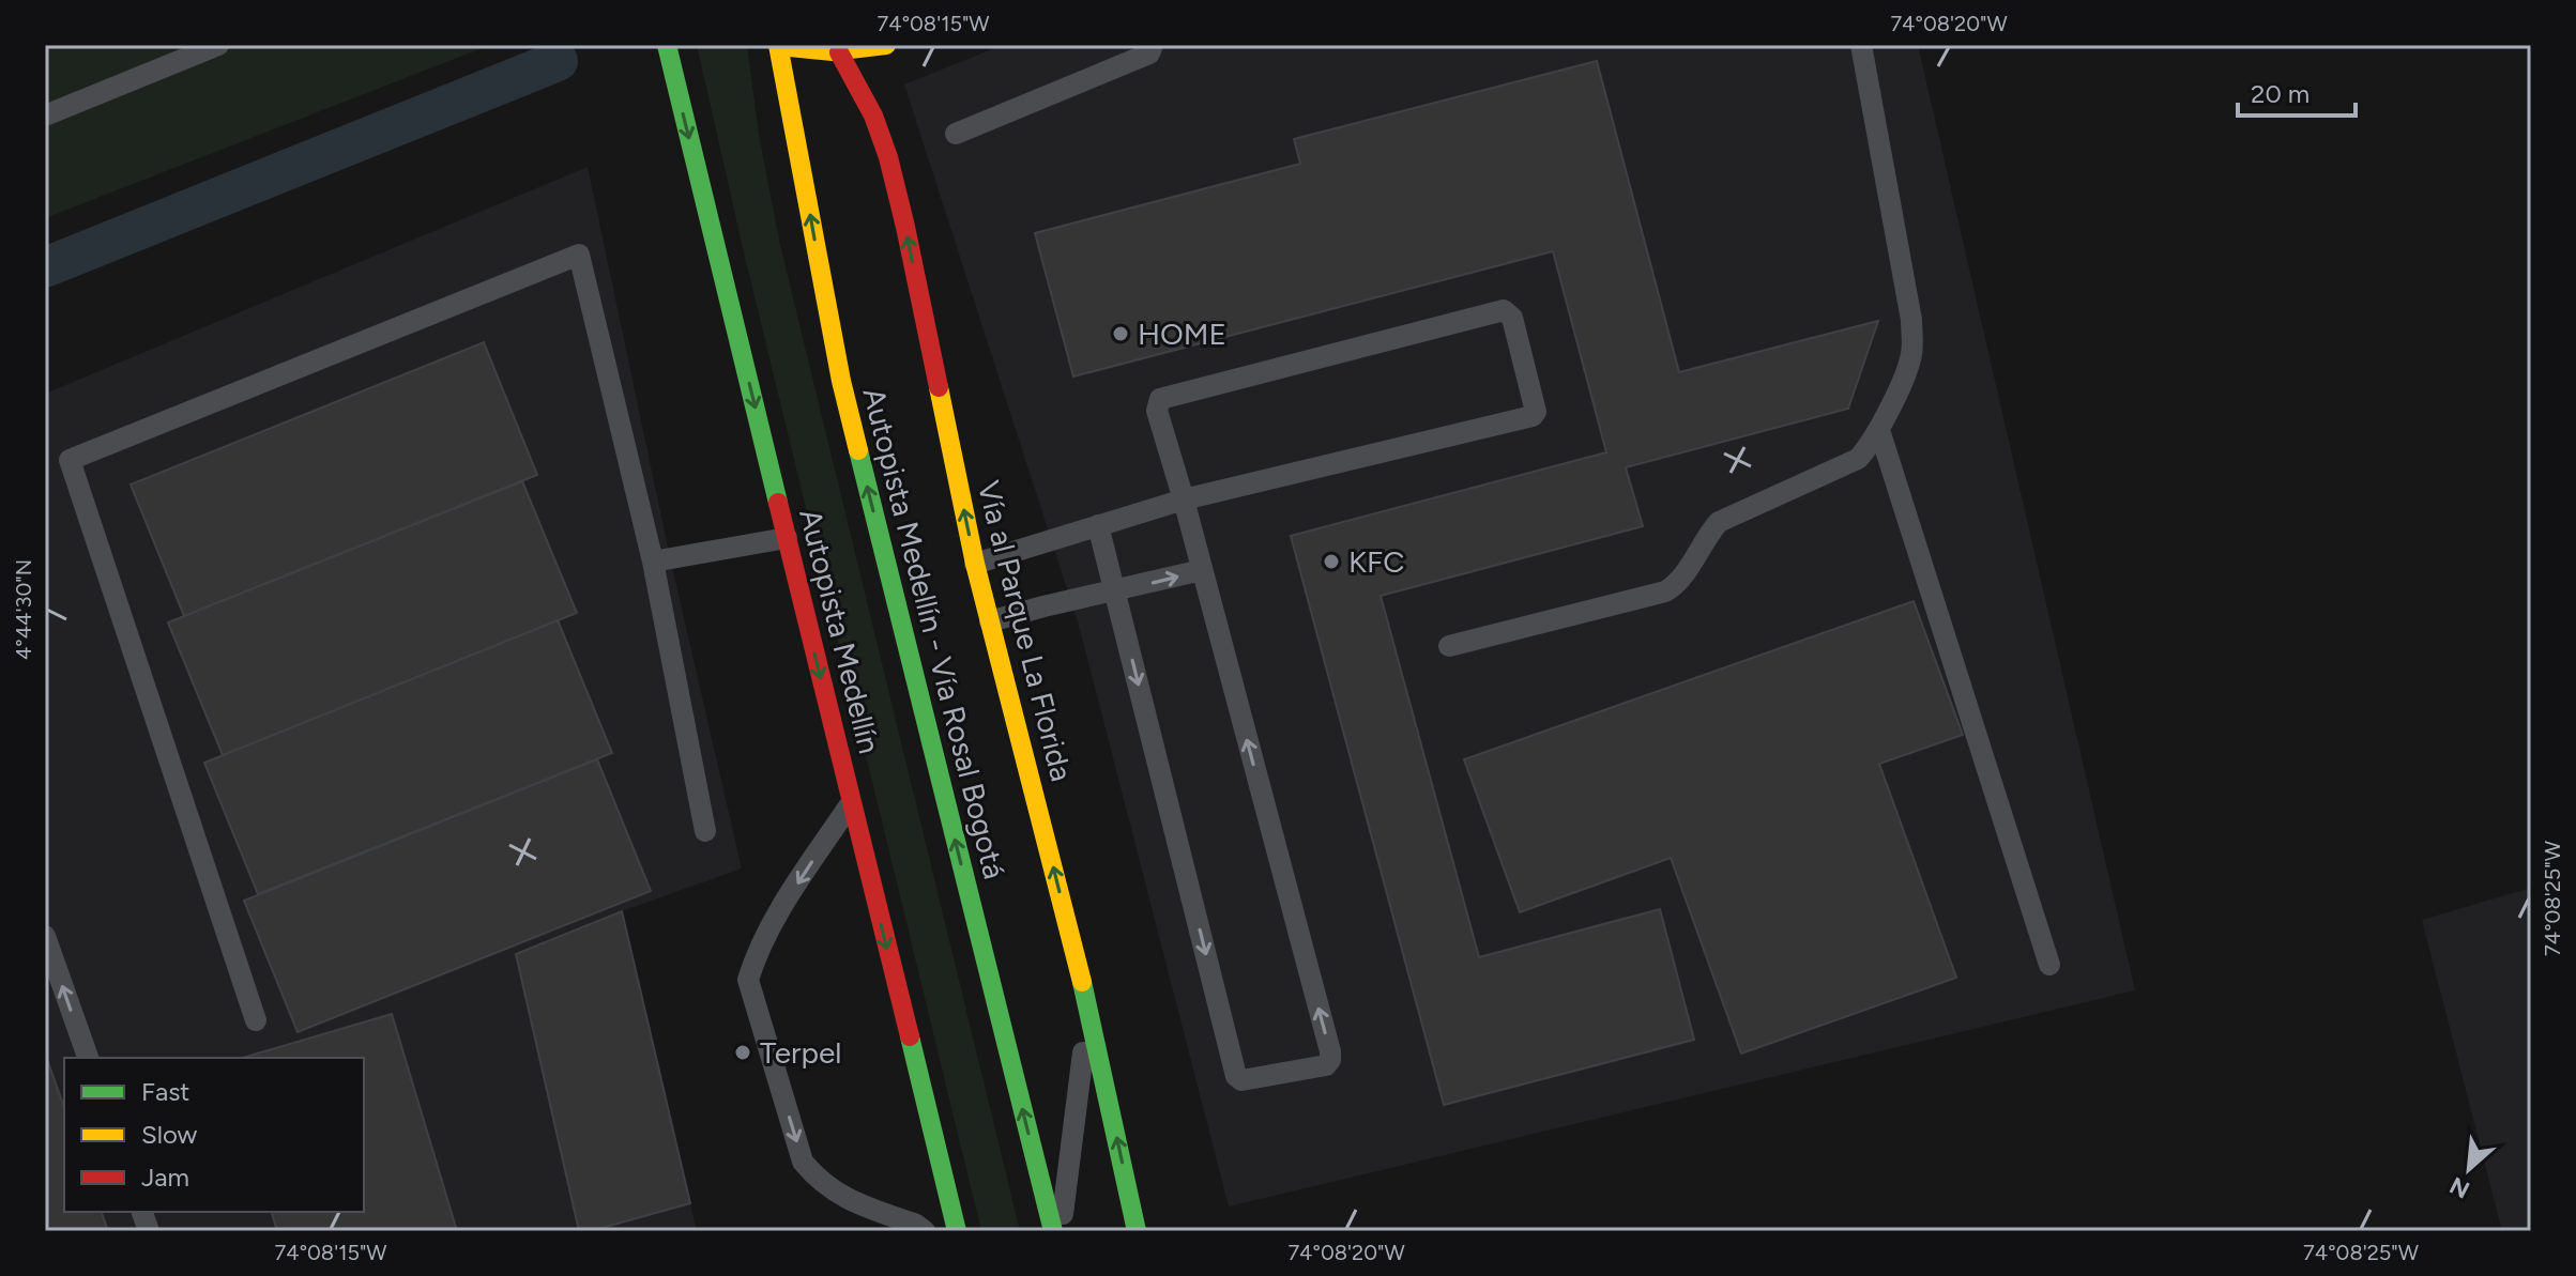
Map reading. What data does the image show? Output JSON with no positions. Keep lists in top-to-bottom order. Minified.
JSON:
{"streets":{"main road":["Autopista Medellín","Vía al Parque La Florida","Autopista Medellín - Vía Rosal Bogotá"]},"one_way":["Autopista Medellín","Vía al Parque La Florida","Autopista Medellín - Vía Rosal Bogotá"],"places":["HOME","KFC","Terpel"],"legend":["Fast","Slow","Jam"],"scale_bar":"20 m","north":"bottom left","coordinates":["74°08'15\"W","74°08'20\"W","4°44'30\"N","74°08'25\"W"]}
